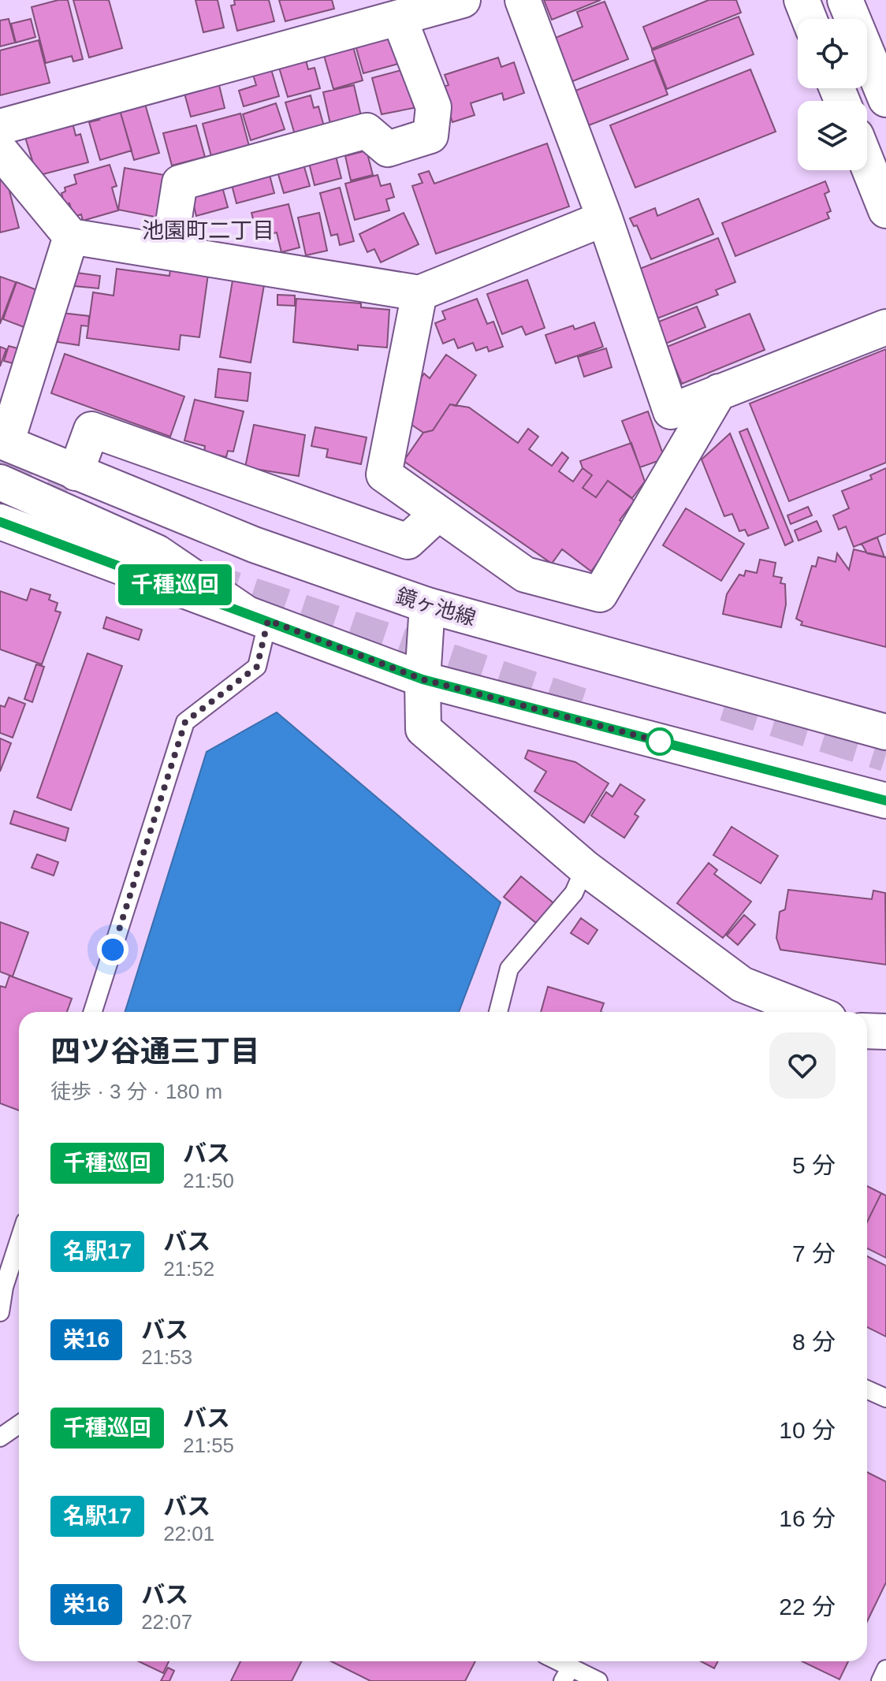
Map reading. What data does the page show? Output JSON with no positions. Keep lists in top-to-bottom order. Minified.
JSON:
{"streets":{"main road":["鏡ヶ池線"]},"districts":["池園町二丁目"],"lines":["bus line 千種巡回"],"page":{"on_map":"千種巡回","heading":["四ツ谷通三丁目","徒歩 · 3 分 · 180 m"],"list":[{"mark":"千種巡回","name":"バス","note":"21:50","value":"5 分"},{"mark":"名駅17","name":"バス","note":"21:52","value":"7 分"},{"mark":"栄16","name":"バス","note":"21:53","value":"8 分"},{"mark":"千種巡回","name":"バス","note":"21:55","value":"10 分"},{"mark":"名駅17","name":"バス","note":"22:01","value":"16 分"},{"mark":"栄16","name":"バス","note":"22:07","value":"22 分"}]}}
